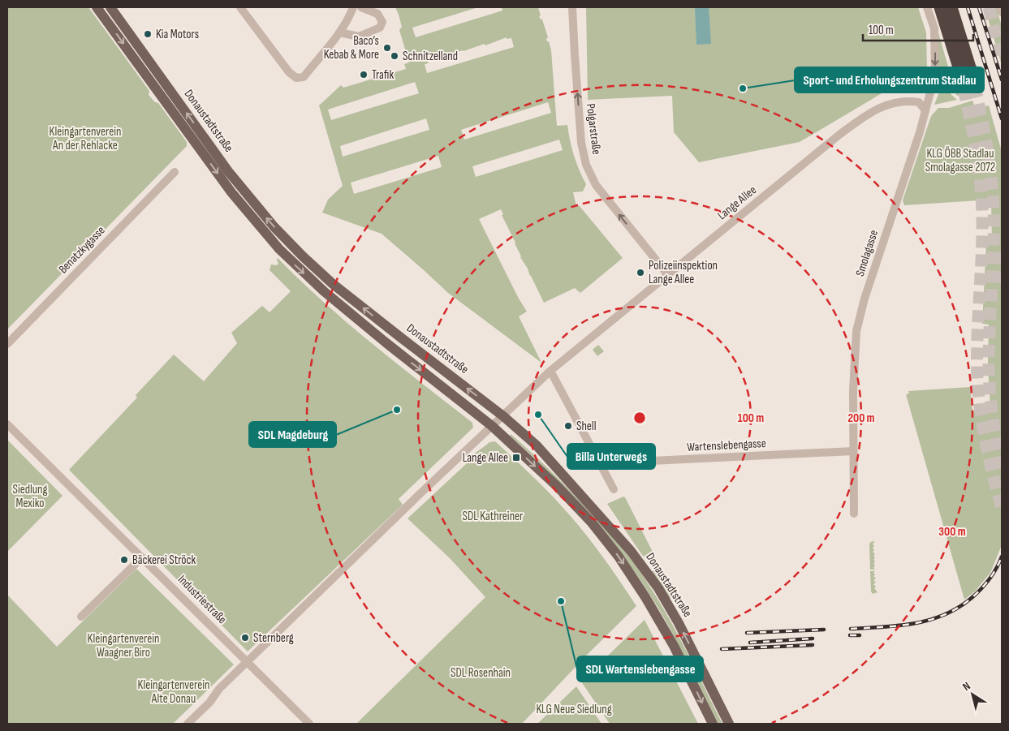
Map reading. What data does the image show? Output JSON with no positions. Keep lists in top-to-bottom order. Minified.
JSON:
{"streets":{"main road":["Donaustadtstraße"],"street":["Polgarstraße","Lange Allee","Benatzkygasse","Smolagasse","Wartenslebengasse","Industriestraße"]},"crossings":[["Donaustadtstraße","Lange Allee"],["Polgarstraße","Lange Allee"],["Lange Allee","Smolagasse"],["Lange Allee","Industriestraße"],["Smolagasse","Wartenslebengasse"]],"one_way":["Polgarstraße"],"parks":["Kleingartenverein An der Rehlacke","KLG ÖBB Stadlau Smolagasse 2072","Siedlung Mexiko","SDL Kathreiner","Kleingartenverein Waagner Biro","SDL Rosenhain","Kleingartenverein Alte Donau","KLG Neue Siedlung"],"places":{"other":["Kia Motors","Baco‘s Kebab & More","Schnitzelland","Trafik","Sport- und Erholungszentrum Stadlau","Polizeiinspektion Lange Allee","SDL Magdeburg","Billa Unterwegs","Shell","Bäckerei Ströck","SDL Wartenslebengasse","Sternberg"],"transit":["Lange Allee"]},"scale_bar":"100 m","north":"top left","rings":["100 m","200 m","300 m"]}
